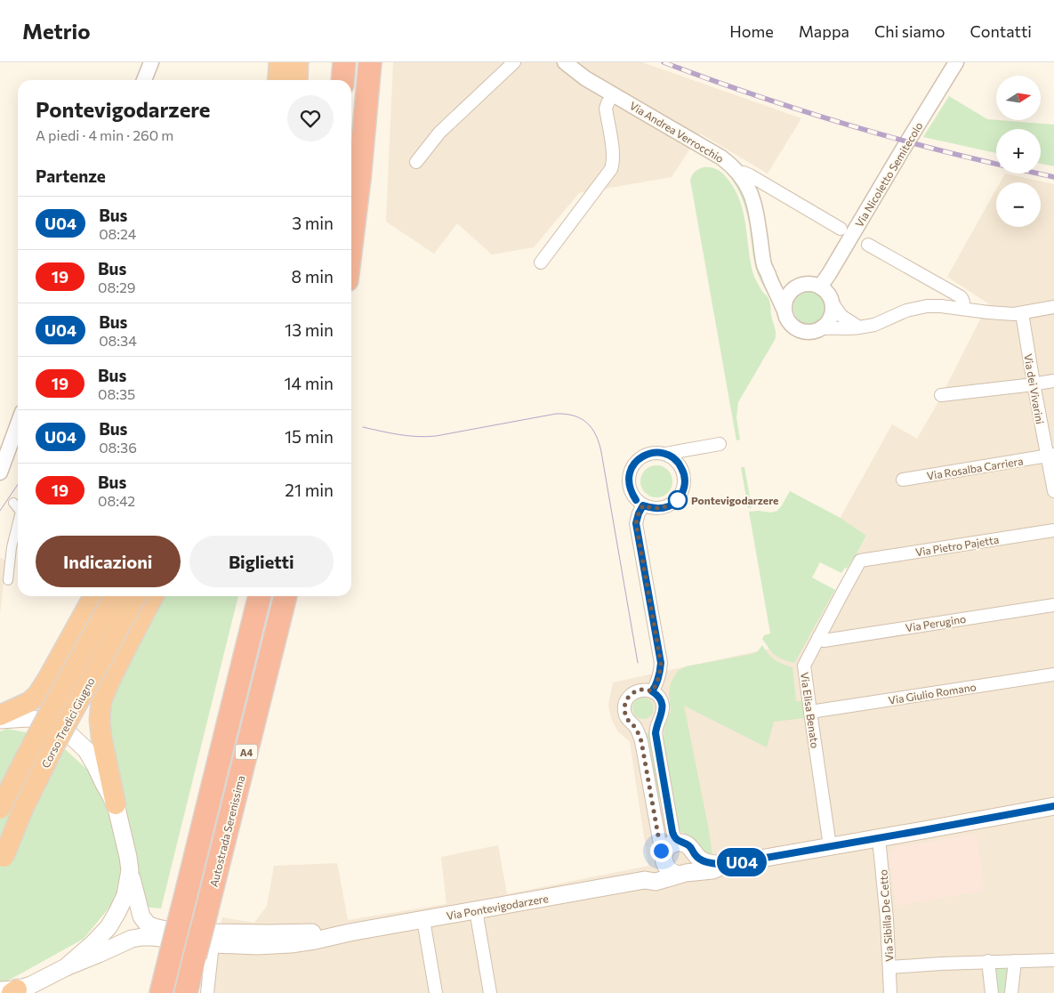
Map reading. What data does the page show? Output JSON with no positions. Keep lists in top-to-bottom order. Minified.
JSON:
{"streets":{"highway":["Corso Tredici Giugno","A4","Autostrada Serenissima"],"main road":["Via Pontevigodarzere"],"street":["Via Andrea Verrocchio","Via Nicoletto Semitecolo","Via dei Vivarini","Via Rosalba Carriera","Via Pietro Pajetta","Via Perugino","Via Giulio Romano","Via Elisa Benato","Via Sibilla De Cetto"]},"crossings":[["Via Andrea Verrocchio","Via Nicoletto Semitecolo"],["Via Andrea Verrocchio","Via dei Vivarini"],["Via dei Vivarini","Via Rosalba Carriera"],["Via Pietro Pajetta","Via Elisa Benato"],["Via Perugino","Via Elisa Benato"],["Via Giulio Romano","Via Elisa Benato"],["Via Elisa Benato","Via Pontevigodarzere"],["Via Pontevigodarzere","Via Sibilla De Cetto"]],"places":["Pontevigodarzere"],"lines":["bus line U04"],"north":"right","page":{"header":"Metrio","nav":["Home","Mappa","Chi siamo","Contatti"],"on_map":"U04","map_buttons":["+","−"],"heading":[["Pontevigodarzere","A piedi · 4 min · 260 m"],"Partenze"],"list":[{"mark":"U04","name":"Bus","note":"08:24","value":"3 min"},{"mark":"19","name":"Bus","note":"08:29","value":"8 min"},{"mark":"U04","name":"Bus","note":"08:34","value":"13 min"},{"mark":"19","name":"Bus","note":"08:35","value":"14 min"},{"mark":"U04","name":"Bus","note":"08:36","value":"15 min"},{"mark":"19","name":"Bus","note":"08:42","value":"21 min"}],"buttons":["Indicazioni","Biglietti"]}}
